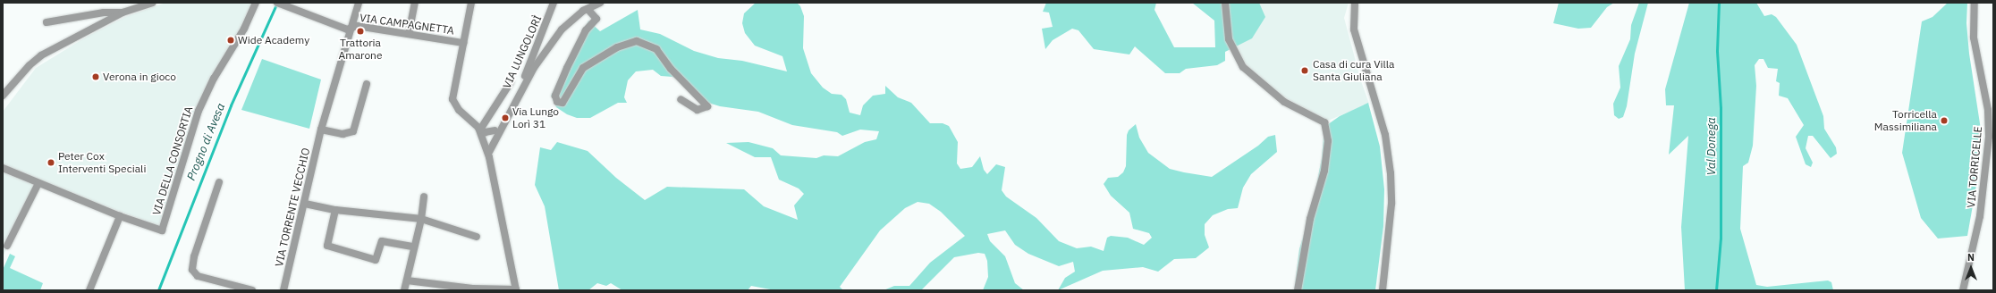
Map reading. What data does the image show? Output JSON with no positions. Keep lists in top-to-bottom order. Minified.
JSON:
{"streets":{"street":["VIA CAMPAGNETTA","VIA LUNGOLORÌ","VIA DELLA CONSORTIA","VIA TORRICELLE","VIA TORRENTE VECCHIO"]},"crossings":[["VIA CAMPAGNETTA","VIA TORRENTE VECCHIO"]],"water":["Progno di Avesa","Val Donega"],"places":["Trattoria Amarone","Wide Academy","Casa di cura Villa Santa Giuliana","Verona in gioco","Via Lungo Lorì 31","Torricella Massimiliana","Peter Cox Interventi Speciali"],"north":"top"}
